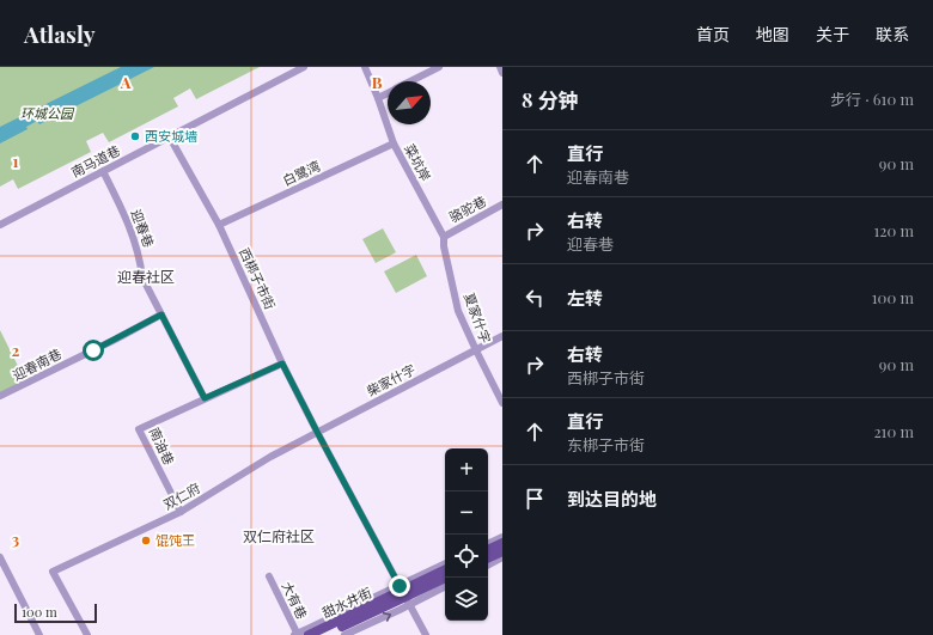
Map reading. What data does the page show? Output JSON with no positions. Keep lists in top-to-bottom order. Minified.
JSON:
{"streets":{"main road":["甜水井街"],"street":["南马道巷","菜坑岸","白鹭湾","骆驼巷","迎春巷","西梆子市街","夏家什字","迎春南巷","柴家什字","南油巷","双仁府","大有巷"]},"crossings":[["南马道巷","迎春巷"],["南马道巷","西梆子市街"],["菜坑岸","白鹭湾"],["菜坑岸","骆驼巷"],["菜坑岸","夏家什字"],["白鹭湾","西梆子市街"],["骆驼巷","夏家什字"],["迎春巷","迎春南巷"],["迎春巷","南油巷"],["西梆子市街","柴家什字"],["西梆子市街","双仁府"],["西梆子市街","甜水井街"],["夏家什字","柴家什字"],["柴家什字","双仁府"],["南油巷","双仁府"]],"districts":["迎春社区","双仁府社区"],"parks":["环城公园"],"places":["西安城墙","馄饨王"],"scale_bar":"100 m","north":"top right","page":{"header":"Atlasly","nav":["首页","地图","关于","联系"],"heading":["8 分钟","步行 · 610 m"],"list":[["直行","迎春南巷","90 m"],["右转","迎春巷","120 m"],["左转","100 m"],["右转","西梆子市街","90 m"],["直行","东梆子市街","210 m"],"到达目的地"],"map_buttons":["+","−"],"scale":"100 m"},"grid":{"columns":["A","B"],"rows":["1","2","3"]}}
